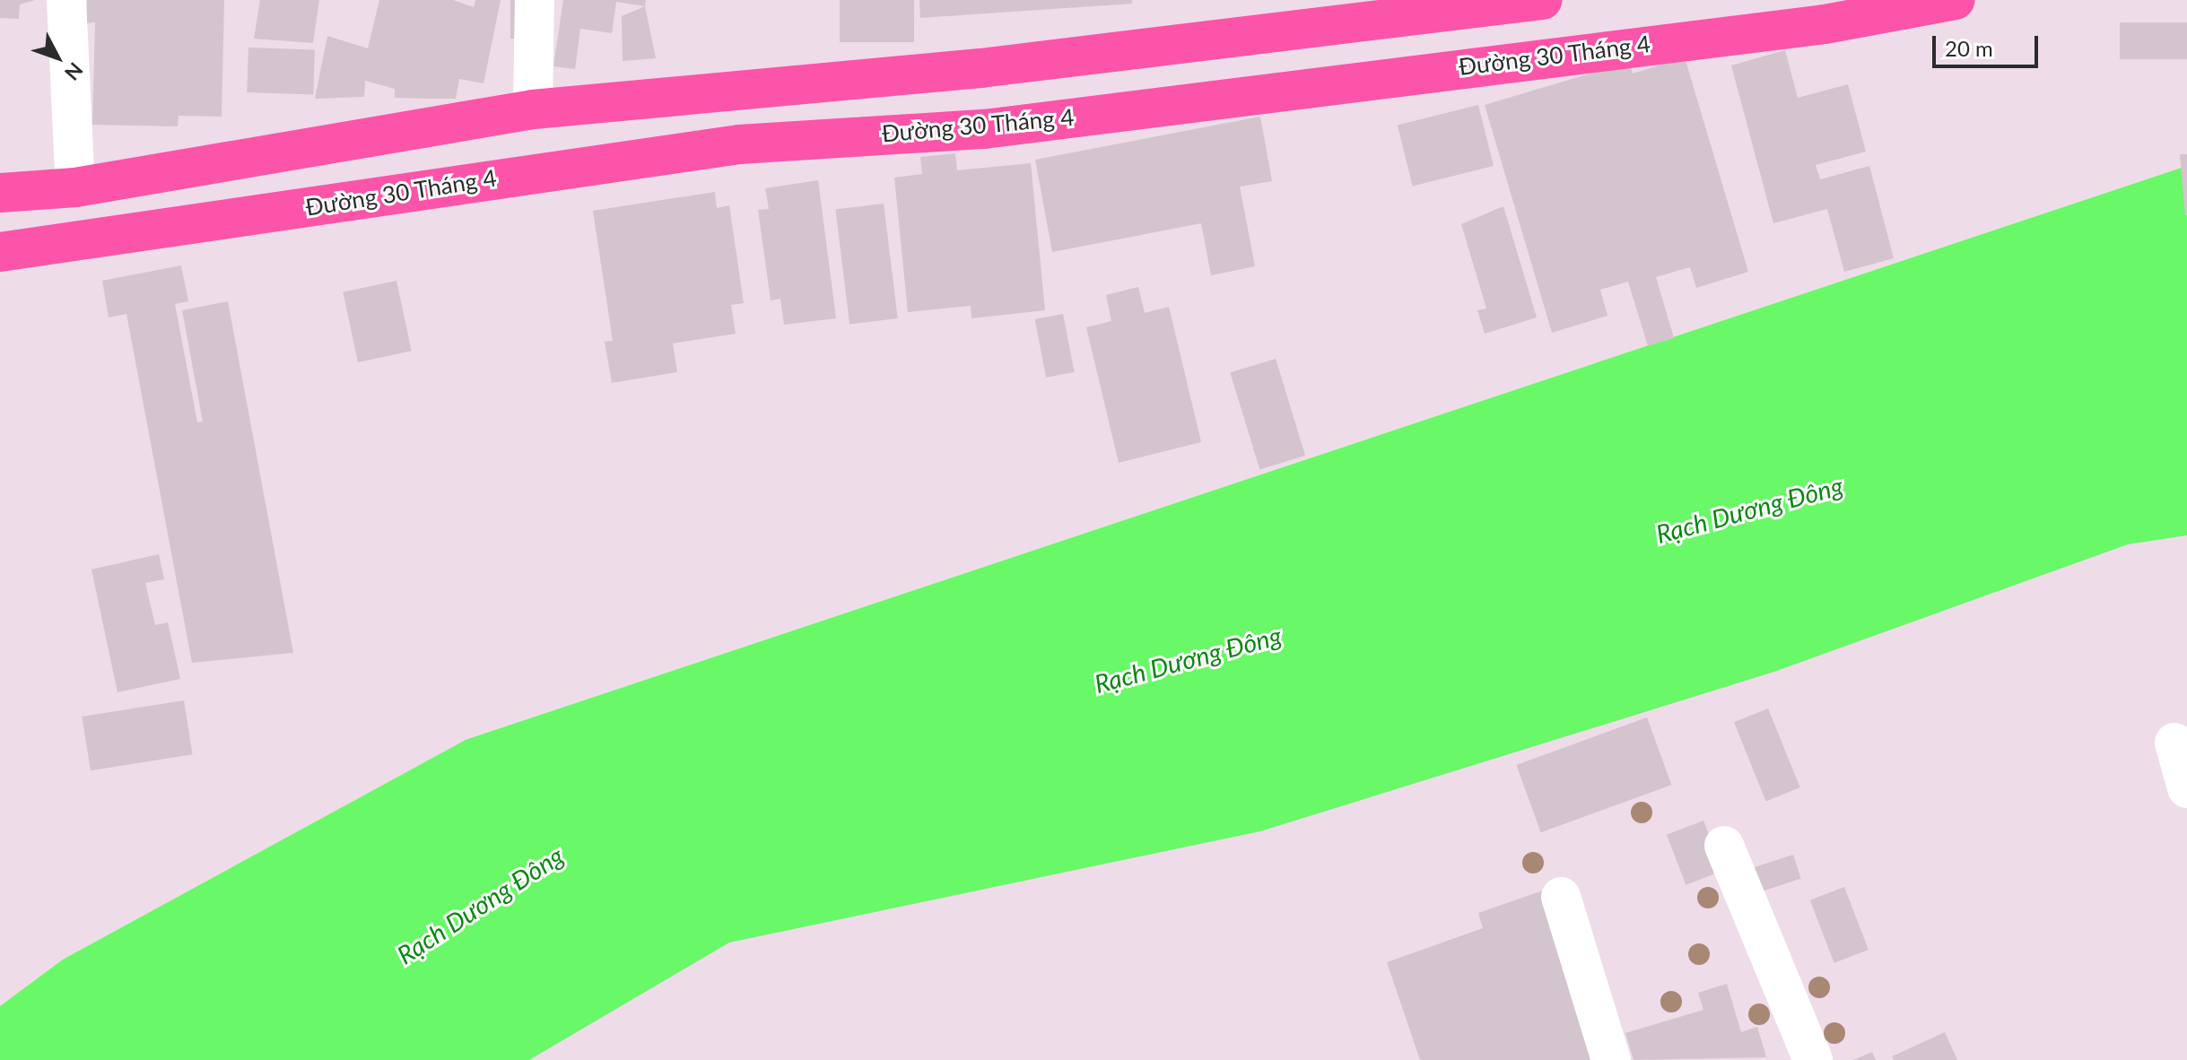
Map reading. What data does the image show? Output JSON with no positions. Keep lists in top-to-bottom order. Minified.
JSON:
{"streets":{"main road":["Đường 30 Tháng 4"]},"water":["Rạch Dương Đông"],"scale_bar":"20 m","north":"bottom right"}
